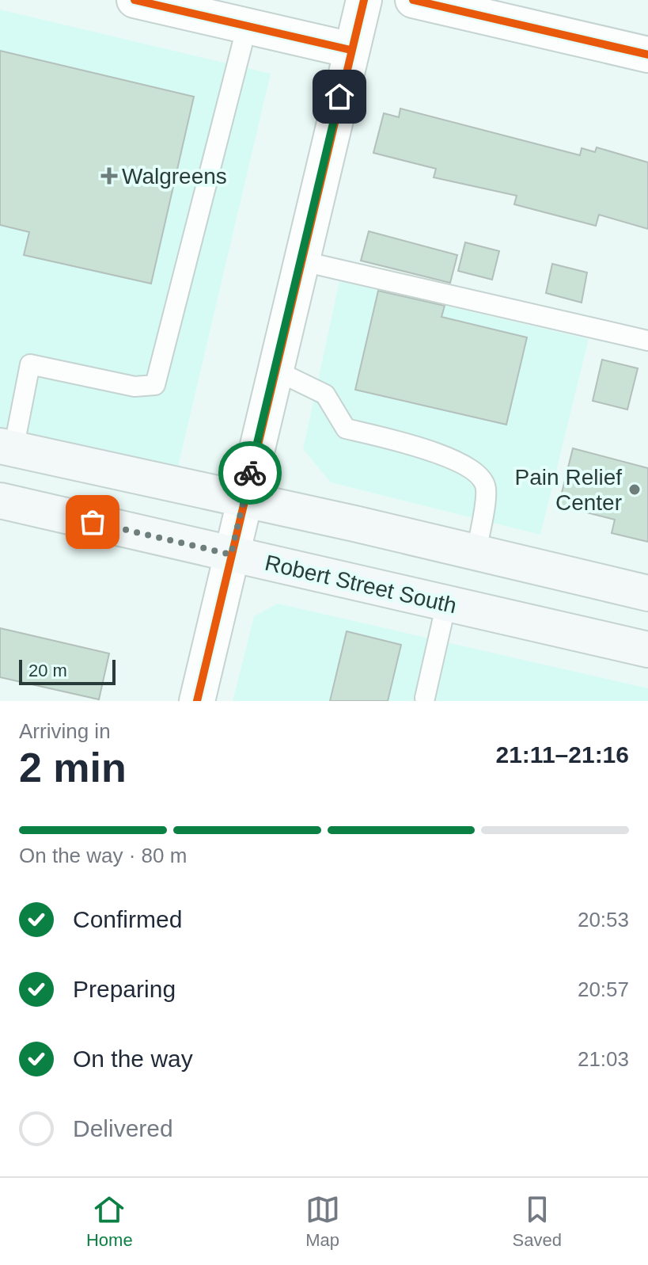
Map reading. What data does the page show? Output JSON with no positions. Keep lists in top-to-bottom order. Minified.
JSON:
{"streets":{"main road":["Robert Street South"]},"places":{"health":["Walgreens"],"other":["Pain Relief Center"]},"scale_bar":"20 m","page":{"scale":"20 m","heading":["2 min","Arriving in","21:11–21:16"],"bar":"On the way · 80 m","list":[["Confirmed","20:53"],["Preparing","20:57"],["On the way","21:03"],"Delivered"],"tabs":["Home","Map","Saved"]}}
